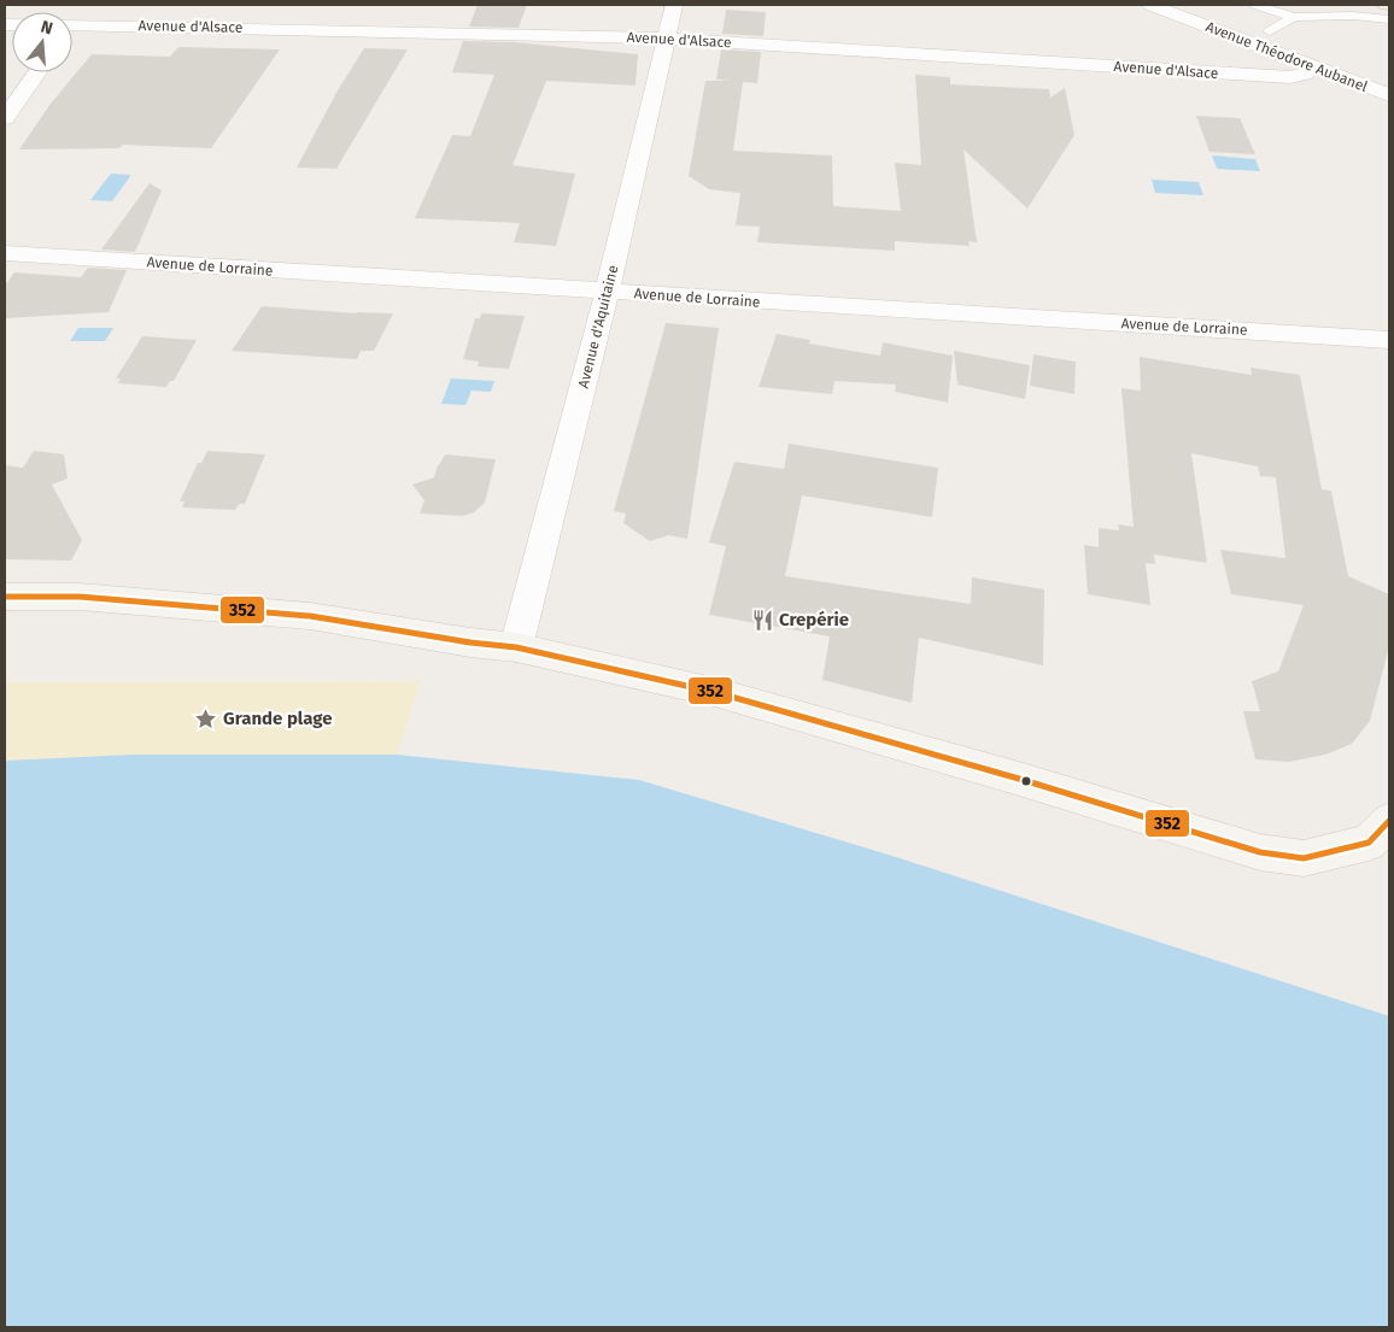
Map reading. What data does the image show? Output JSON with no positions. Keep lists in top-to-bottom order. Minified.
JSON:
{"streets":{"street":["Avenue d'Alsace","Avenue Théodore Aubanel","Avenue de Lorraine","Avenue d'Aquitaine"]},"crossings":[["Avenue d'Alsace","Avenue Théodore Aubanel"],["Avenue d'Alsace","Avenue d'Aquitaine"],["Avenue de Lorraine","Avenue d'Aquitaine"]],"places":{"restaurant":["Crepérie"],"place":["Grande plage"]},"lines":["transit line 352"],"north":"top"}
